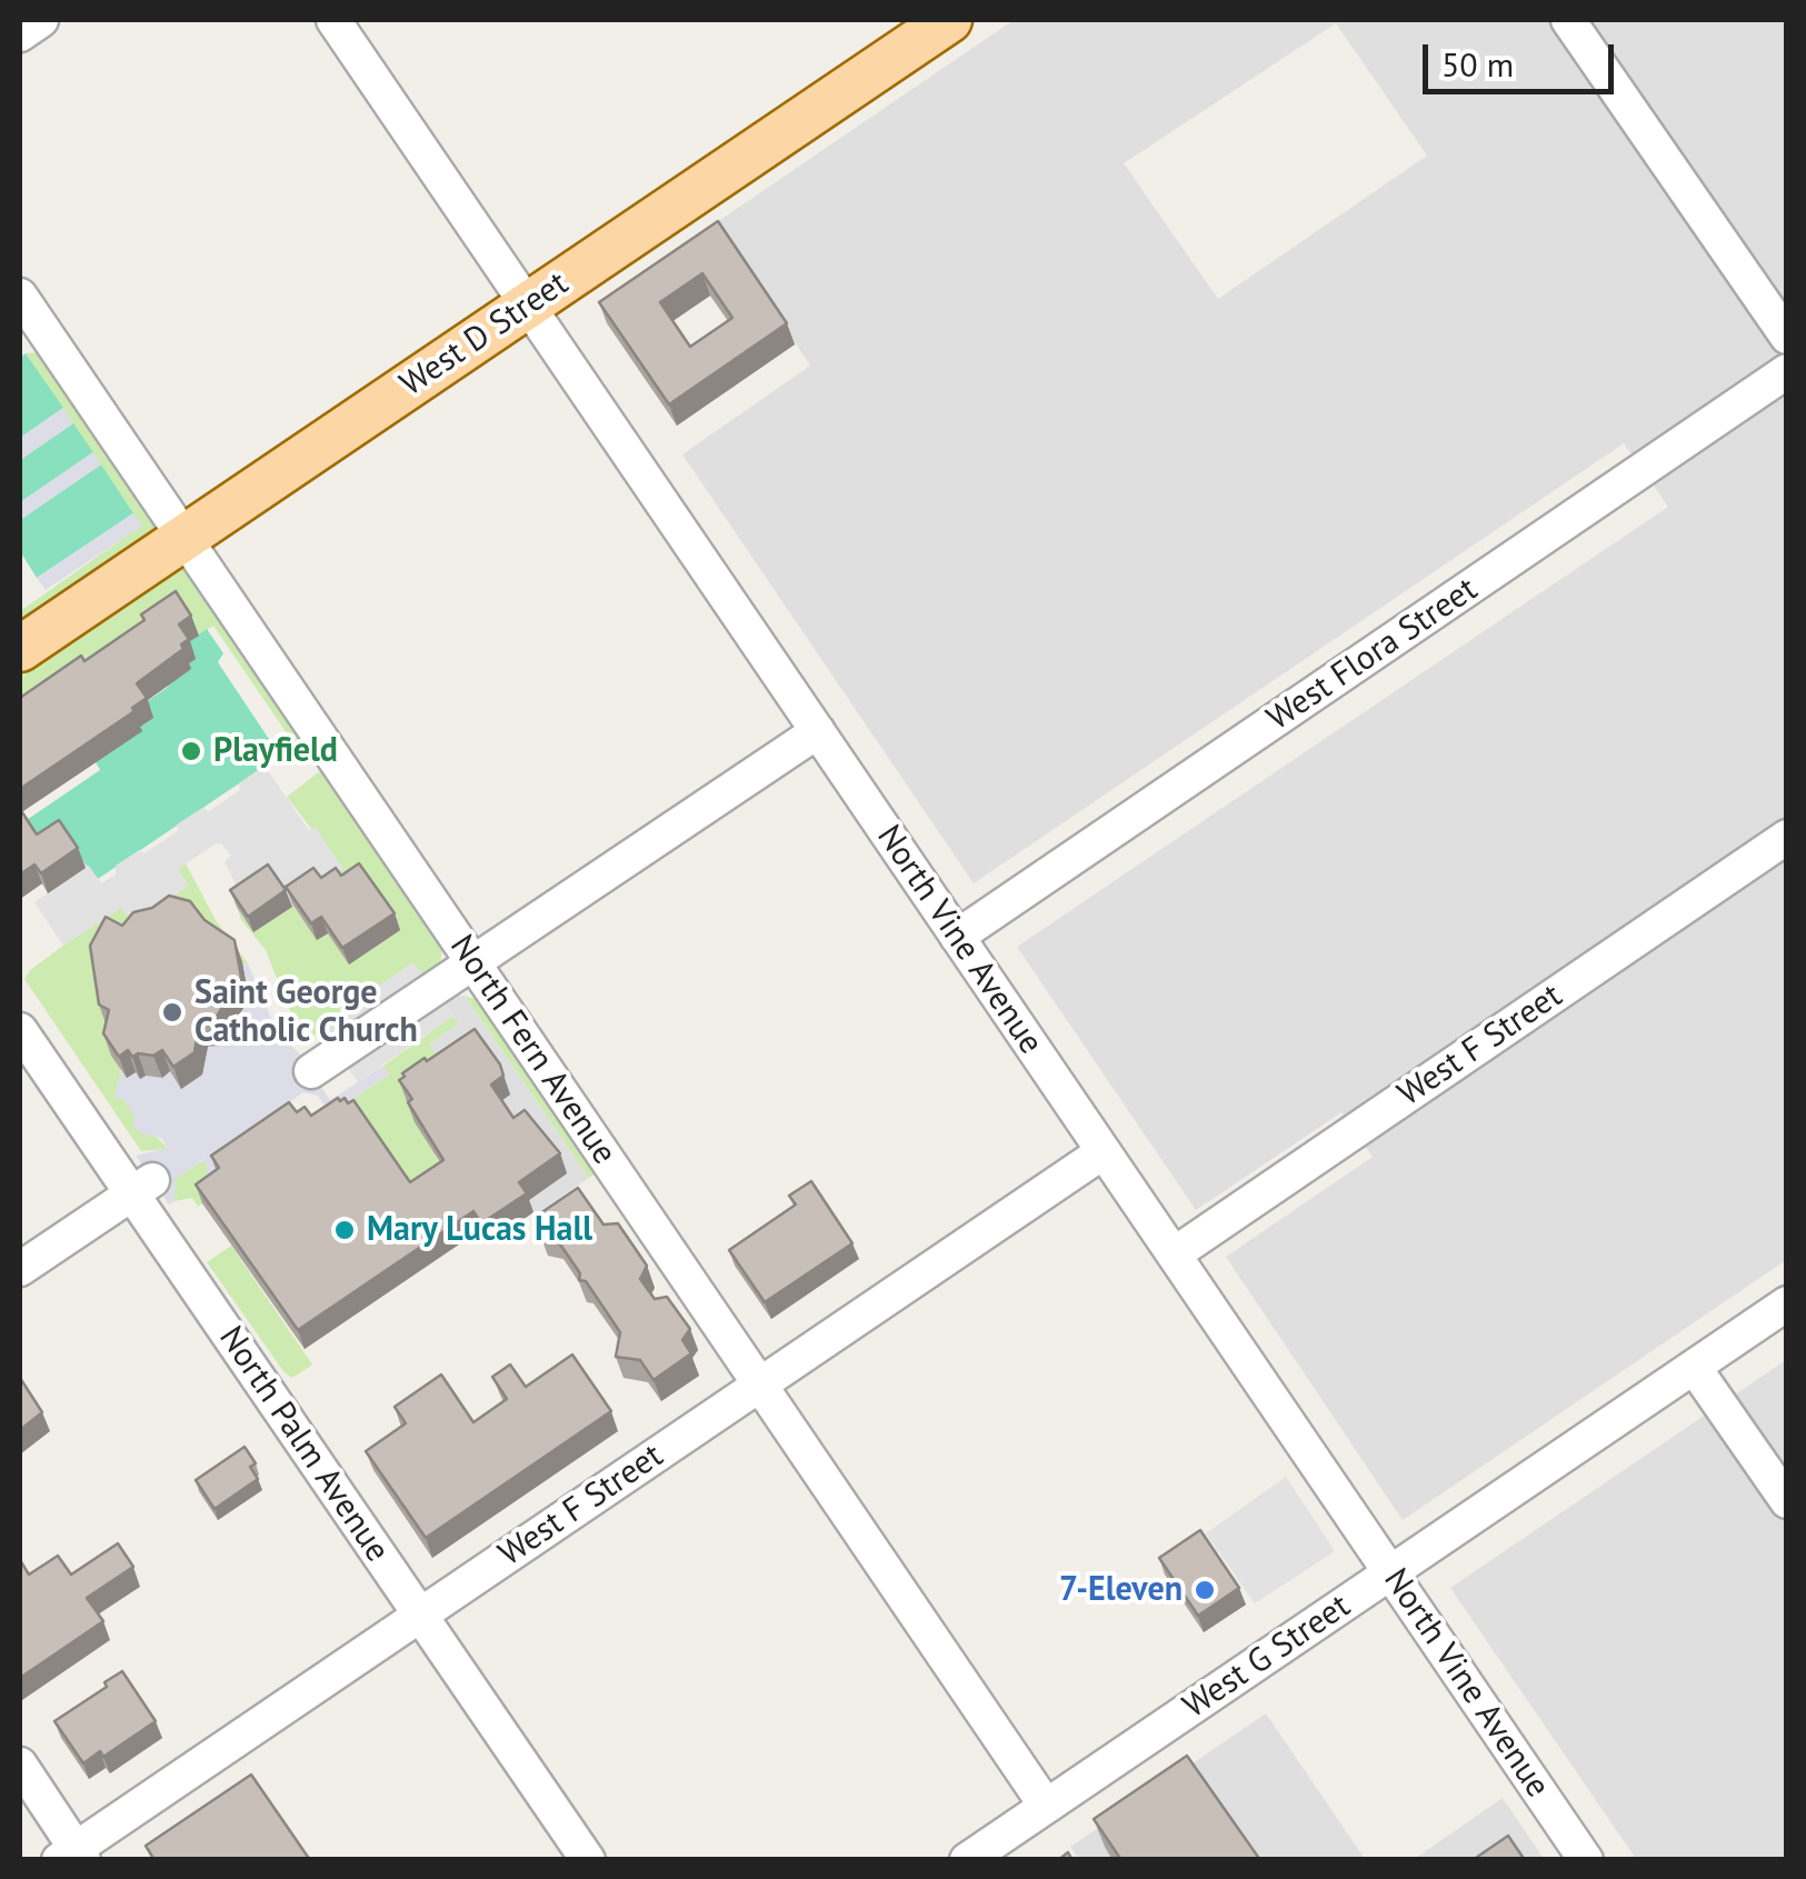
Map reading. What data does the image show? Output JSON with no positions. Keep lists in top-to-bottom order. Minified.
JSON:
{"streets":{"main road":["West D Street"],"street":["West Flora Street","North Vine Avenue","West F Street","North Fern Avenue","North Palm Avenue","West G Street"]},"crossings":[["West D Street","North Vine Avenue"],["West D Street","North Fern Avenue"],["West Flora Street","North Vine Avenue"],["North Vine Avenue","West F Street"],["North Vine Avenue","West G Street"],["West F Street","North Fern Avenue"],["West F Street","North Palm Avenue"],["North Fern Avenue","West G Street"]],"places":["Playfield","Saint George Catholic Church","Mary Lucas Hall","7-Eleven"],"scale_bar":"50 m"}
